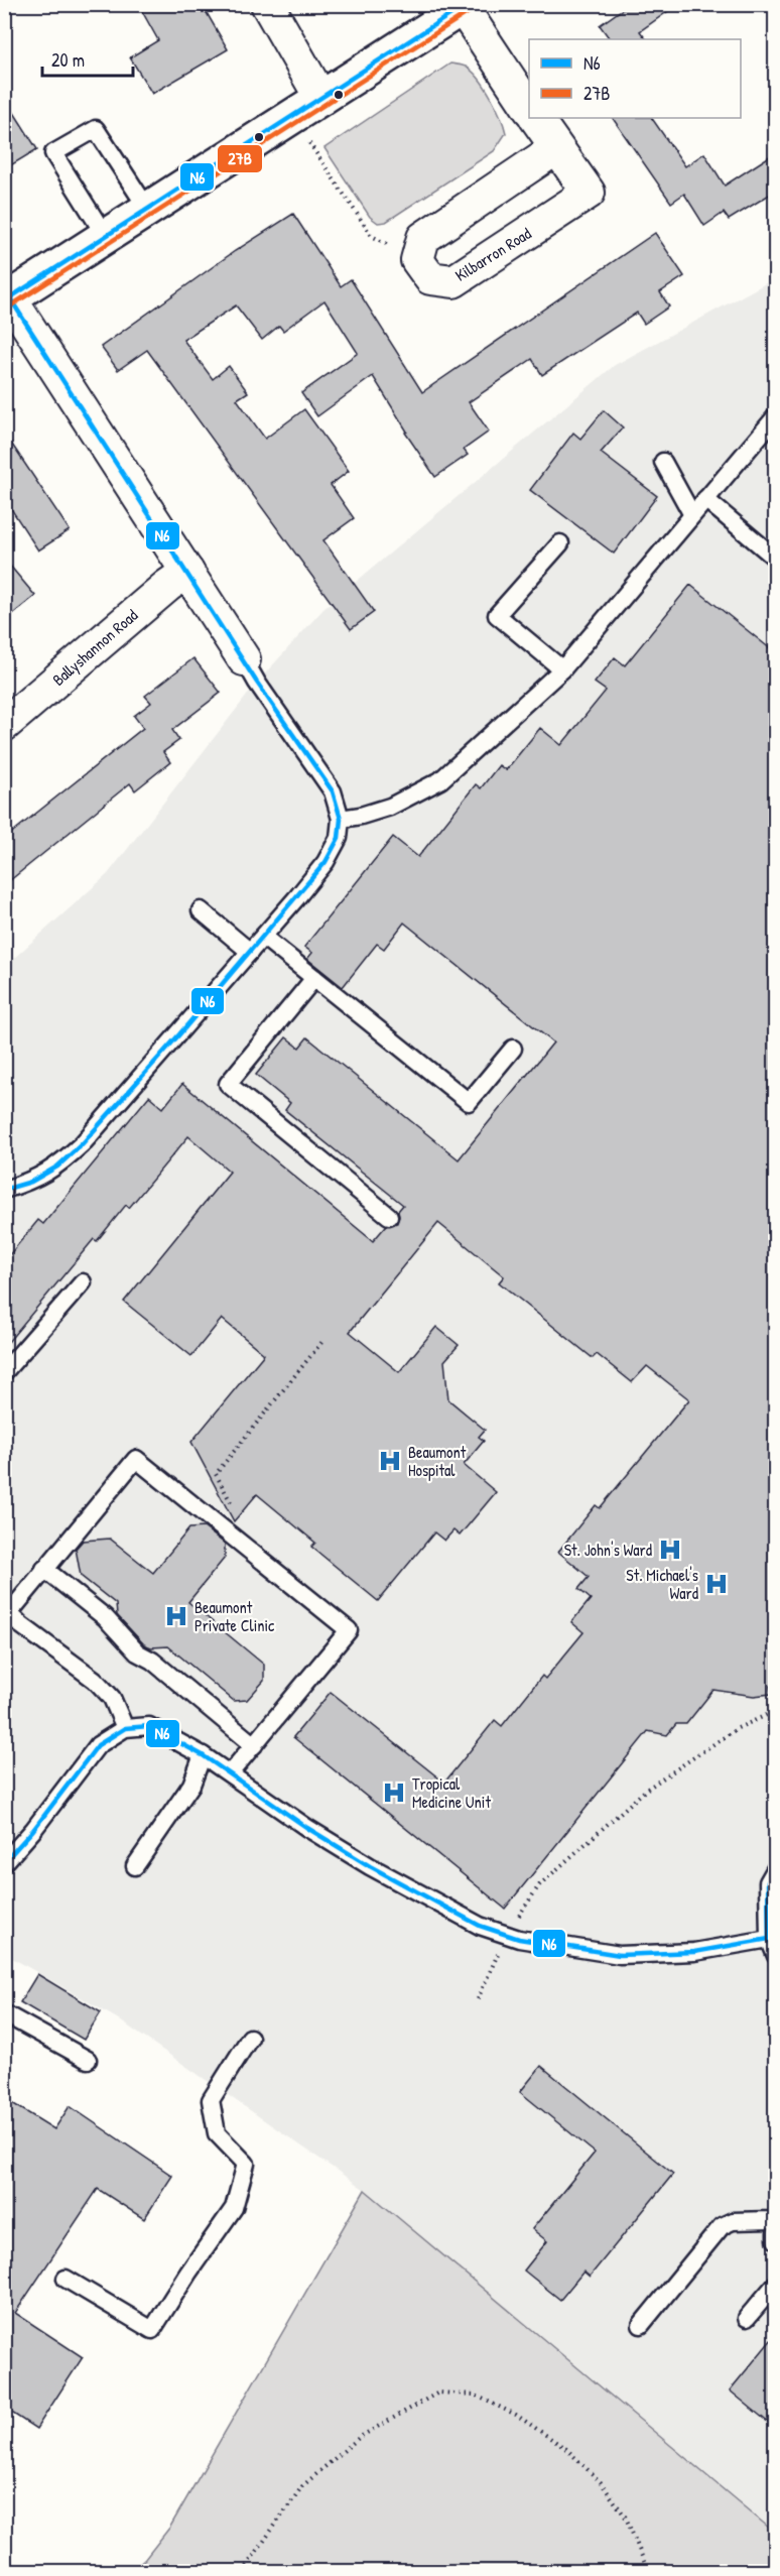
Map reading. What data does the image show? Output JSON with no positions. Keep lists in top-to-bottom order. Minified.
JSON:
{"streets":{"street":["Kilbarron Road","Ballyshannon Road"]},"places":{"hospital":["Beaumont Hospital","St. John's Ward","St. Michael's Ward","Beaumont Private Clinic","Tropical Medicine Unit"]},"lines":["transit line N6","transit line 27B"],"legend":["N6","27B"],"scale_bar":"20 m"}
